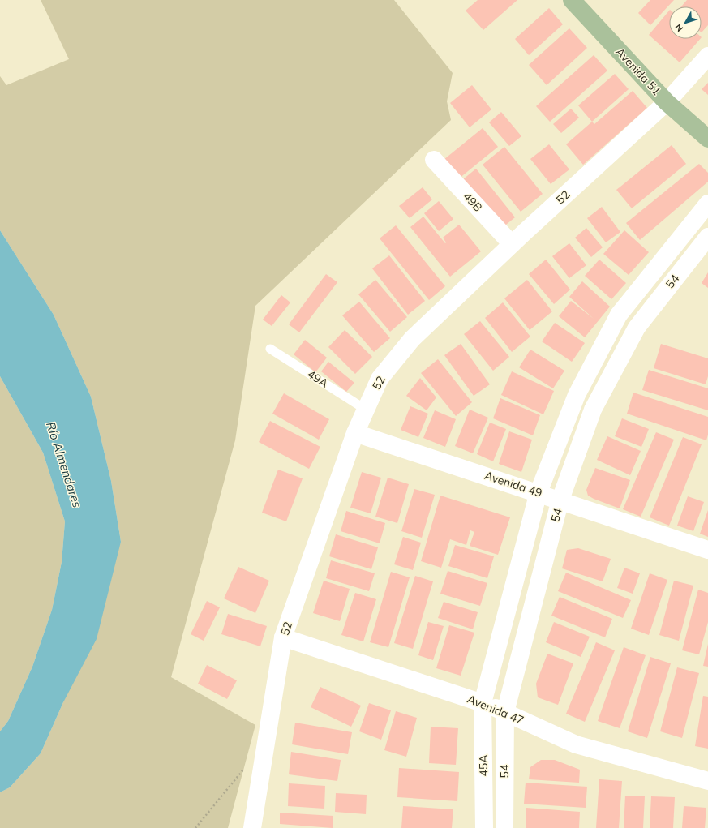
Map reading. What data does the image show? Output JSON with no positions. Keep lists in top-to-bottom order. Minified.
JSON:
{"streets":{"main road":["Avenida 51"],"street":["52","49B","54","Avenida 49","Avenida 47","45A"],"lane":["49A"]},"crossings":[["Avenida 51","52"],["52","49B"],["52","49A"],["52","Avenida 49"],["52","Avenida 47"],["54","Avenida 49"],["54","Avenida 47"],["54","45A"],["Avenida 47","45A"]],"water":["Río Almendares"],"north":"bottom left"}
